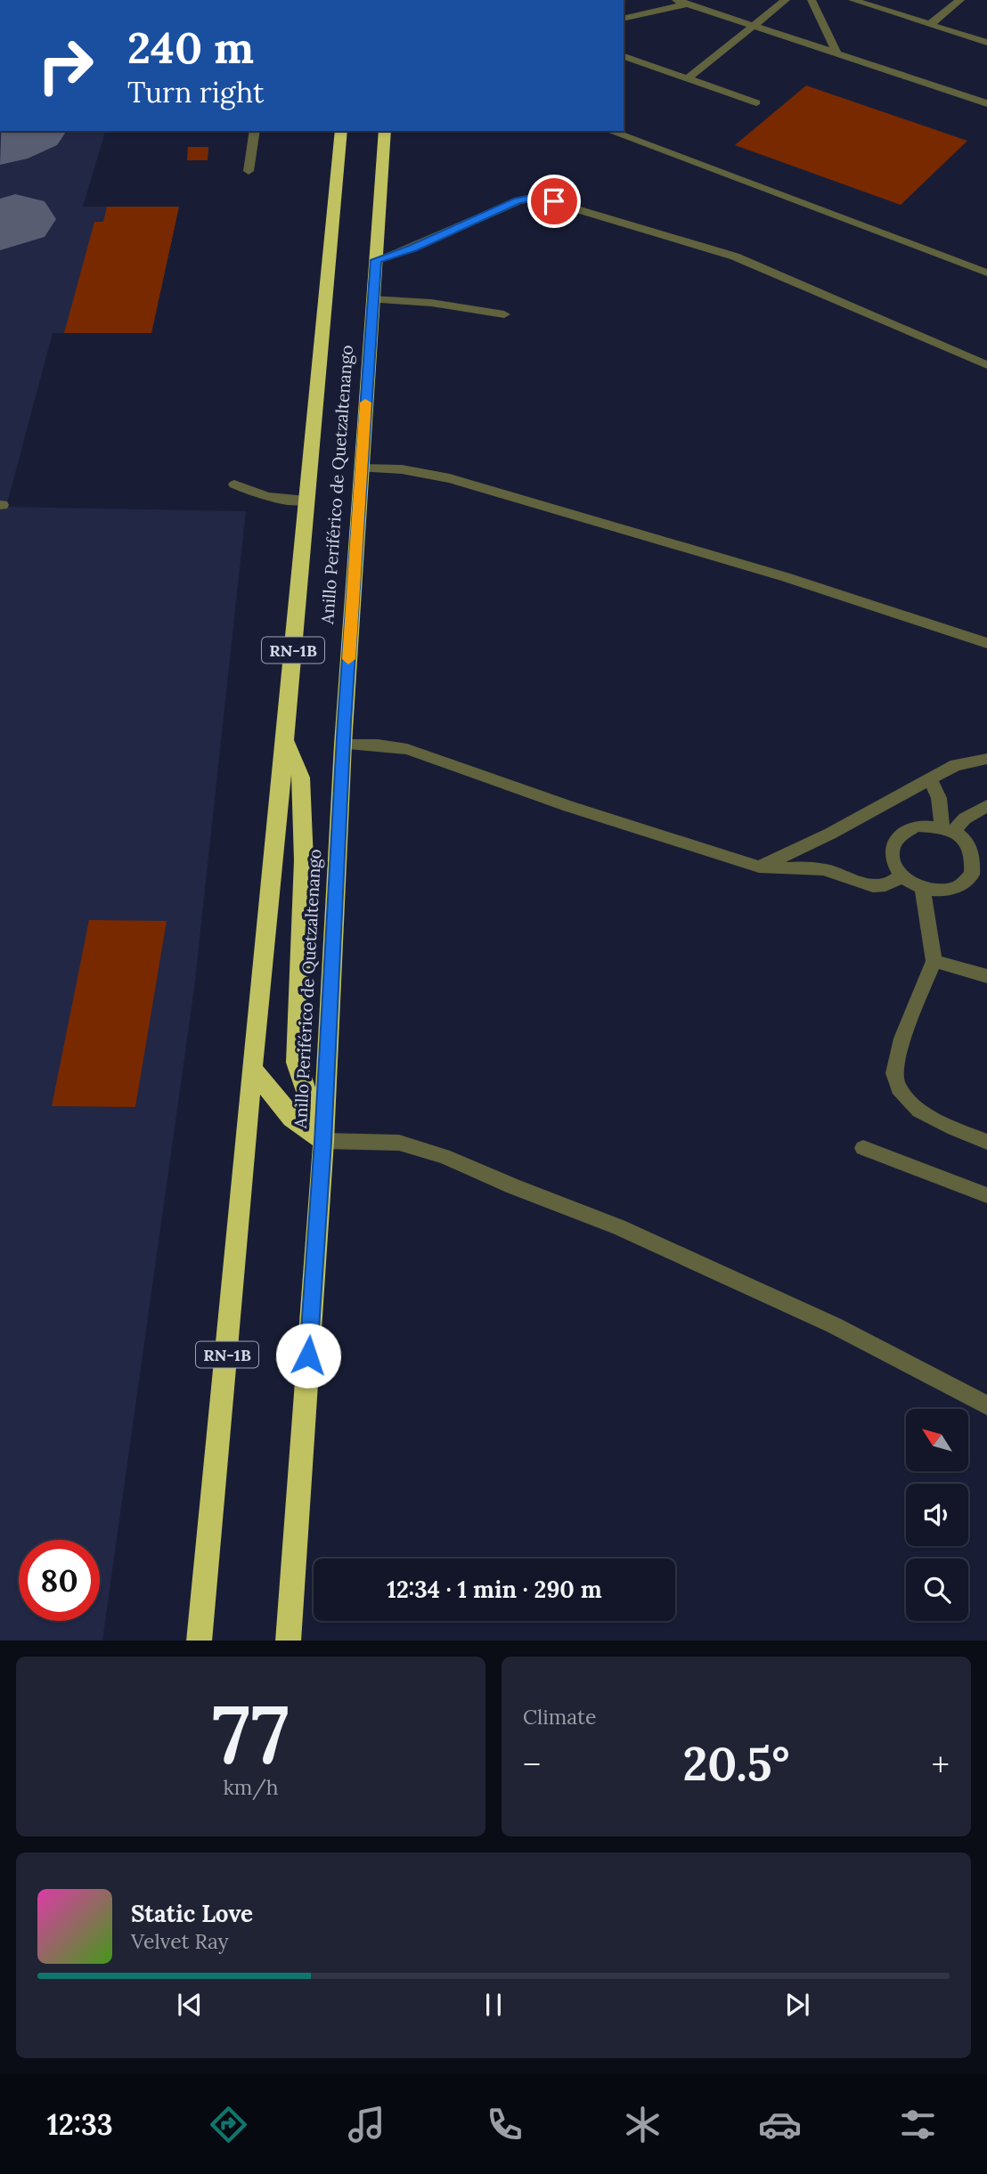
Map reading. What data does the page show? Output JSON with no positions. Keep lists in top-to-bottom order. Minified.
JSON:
{"streets":{"highway":["Anillo Periférico de Quetzaltenango","RN-1B"]},"north":"top left","page":{"turn":["240 m","Turn right"],"limit":"80","trip":"12:34 · 1 min · 290 m","tile":[["77","km/h"],"Climate"],"heat":["−","20.5°","+"],"song":["Static Love","Velvet Ray"],"tabs":"12:33"}}
